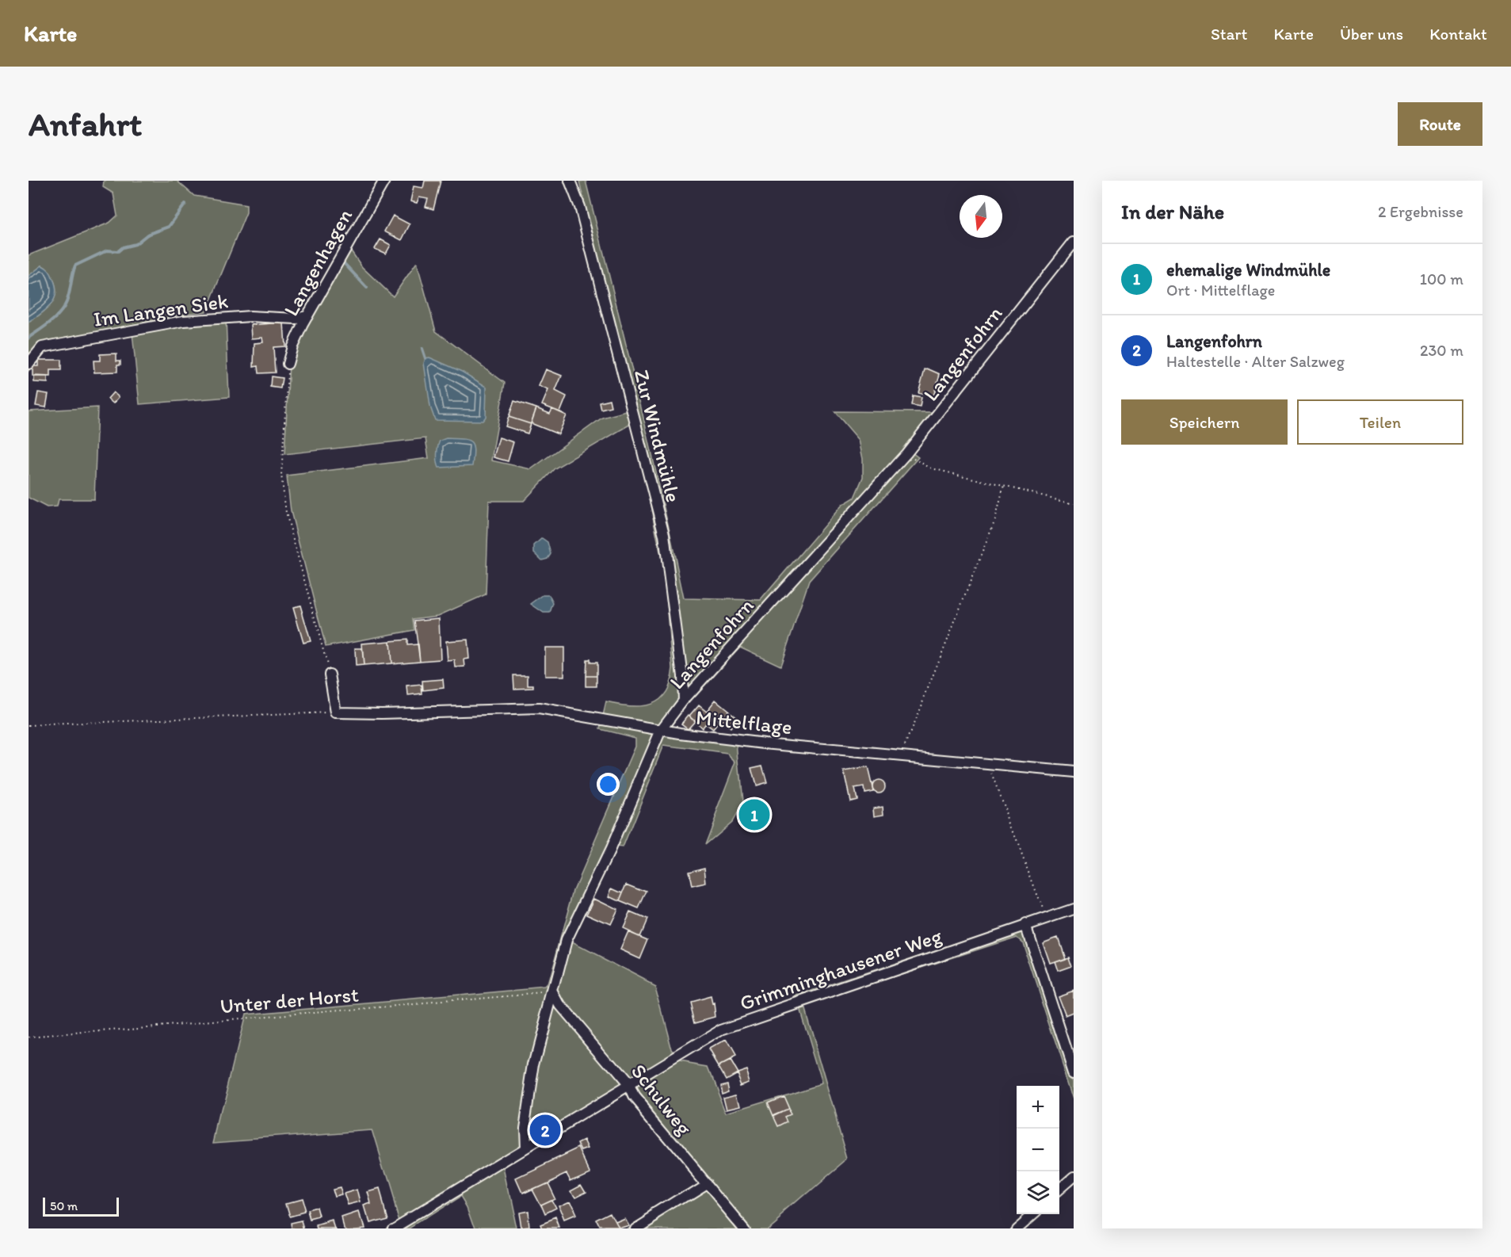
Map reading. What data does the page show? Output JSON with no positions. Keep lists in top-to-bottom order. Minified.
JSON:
{"streets":{"street":["Langenhagen","Im Langen Siek","Langenfohrn","Zur Windmühle","Mittelflage","Grimminghausener Weg","Schulweg"],"path":["Unter der Horst"]},"crossings":[["Langenhagen","Im Langen Siek"],["Langenfohrn","Zur Windmühle"],["Langenfohrn","Mittelflage"],["Langenfohrn","Grimminghausener Weg"],["Langenfohrn","Unter der Horst"],["Langenfohrn","Schulweg"],["Grimminghausener Weg","Schulweg"],["Unter der Horst","Schulweg"]],"scale_bar":"50 m","north":"bottom","page":{"header":"Karte","nav":["Start","Karte","Über uns","Kontakt"],"buttons":["Route",["Speichern","Teilen"]],"title":"Anfahrt","heading":["In der Nähe","2 Ergebnisse"],"list":[{"mark":"1","name":"ehemalige Windmühle","note":"Ort · Mittelflage","value":"100 m"},{"mark":"2","name":"Langenfohrn","note":"Haltestelle · Alter Salzweg","value":"230 m"}],"pins":["1","2"],"map_buttons":["+","−"],"scale":"50 m"}}
